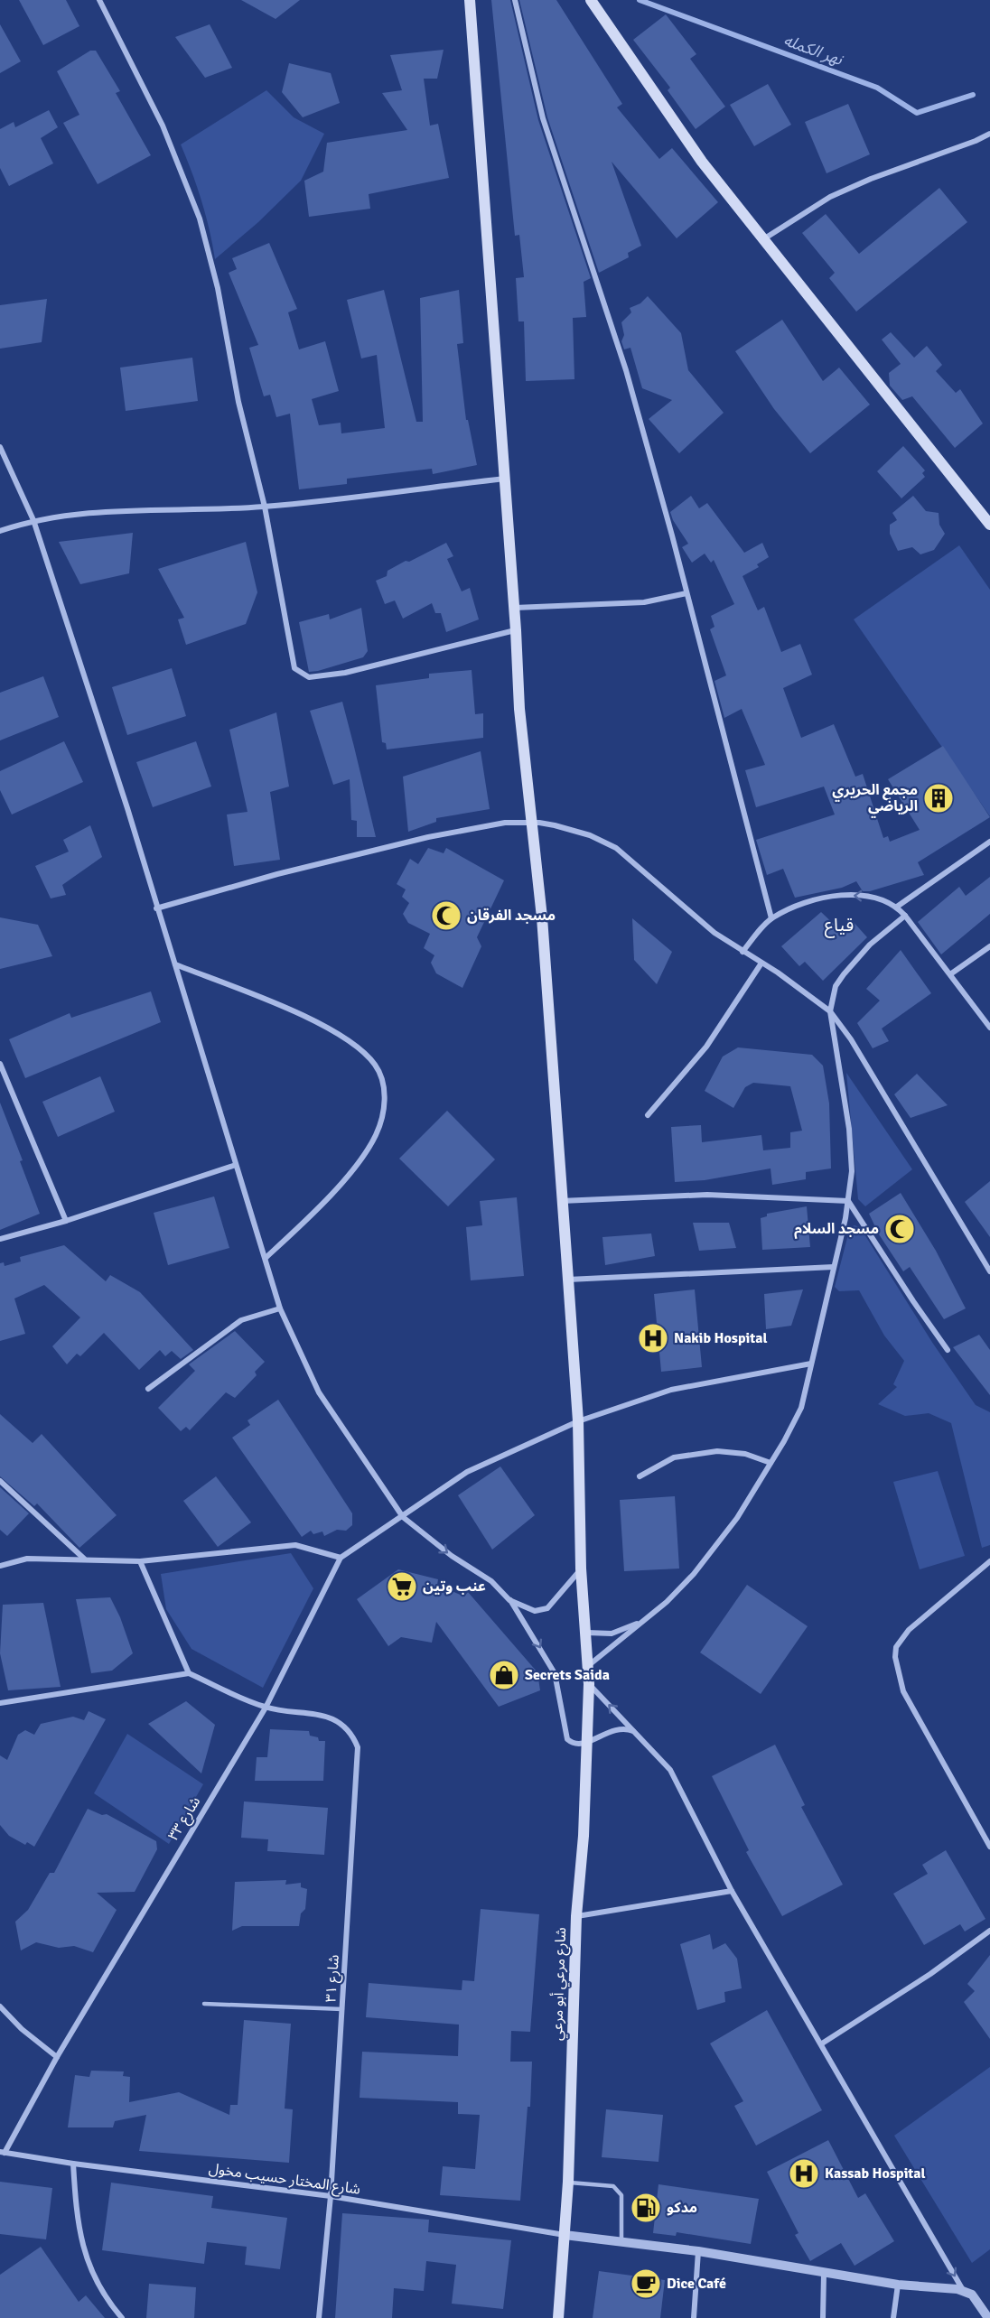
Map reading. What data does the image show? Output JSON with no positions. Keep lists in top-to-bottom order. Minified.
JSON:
{"streets":{"main road":["شارع مرعي أبو مرعي"],"street":["شارع ٣٣","شارع ٣١","شارع المختار حسيب مخول"]},"crossings":[["شارع ٣٣","شارع ٣١"],["شارع ٣٣","شارع المختار حسيب مخول"],["شارع ٣١","شارع المختار حسيب مخول"],["شارع مرعي أبو مرعي","شارع المختار حسيب مخول"]],"districts":["قياع"],"water":["نهر الكمله"],"places":{"building":["مجمع الحريري الرياضي"],"mosque":["مسجد الفرقان","مسجد السلام"],"hospital":["Nakib Hospital","Kassab Hospital"],"supermarket":["عنب وتين"],"shop":["Secrets Saida"],"fuel station":["مدكو"],"cafe":["Dice Café"]}}
